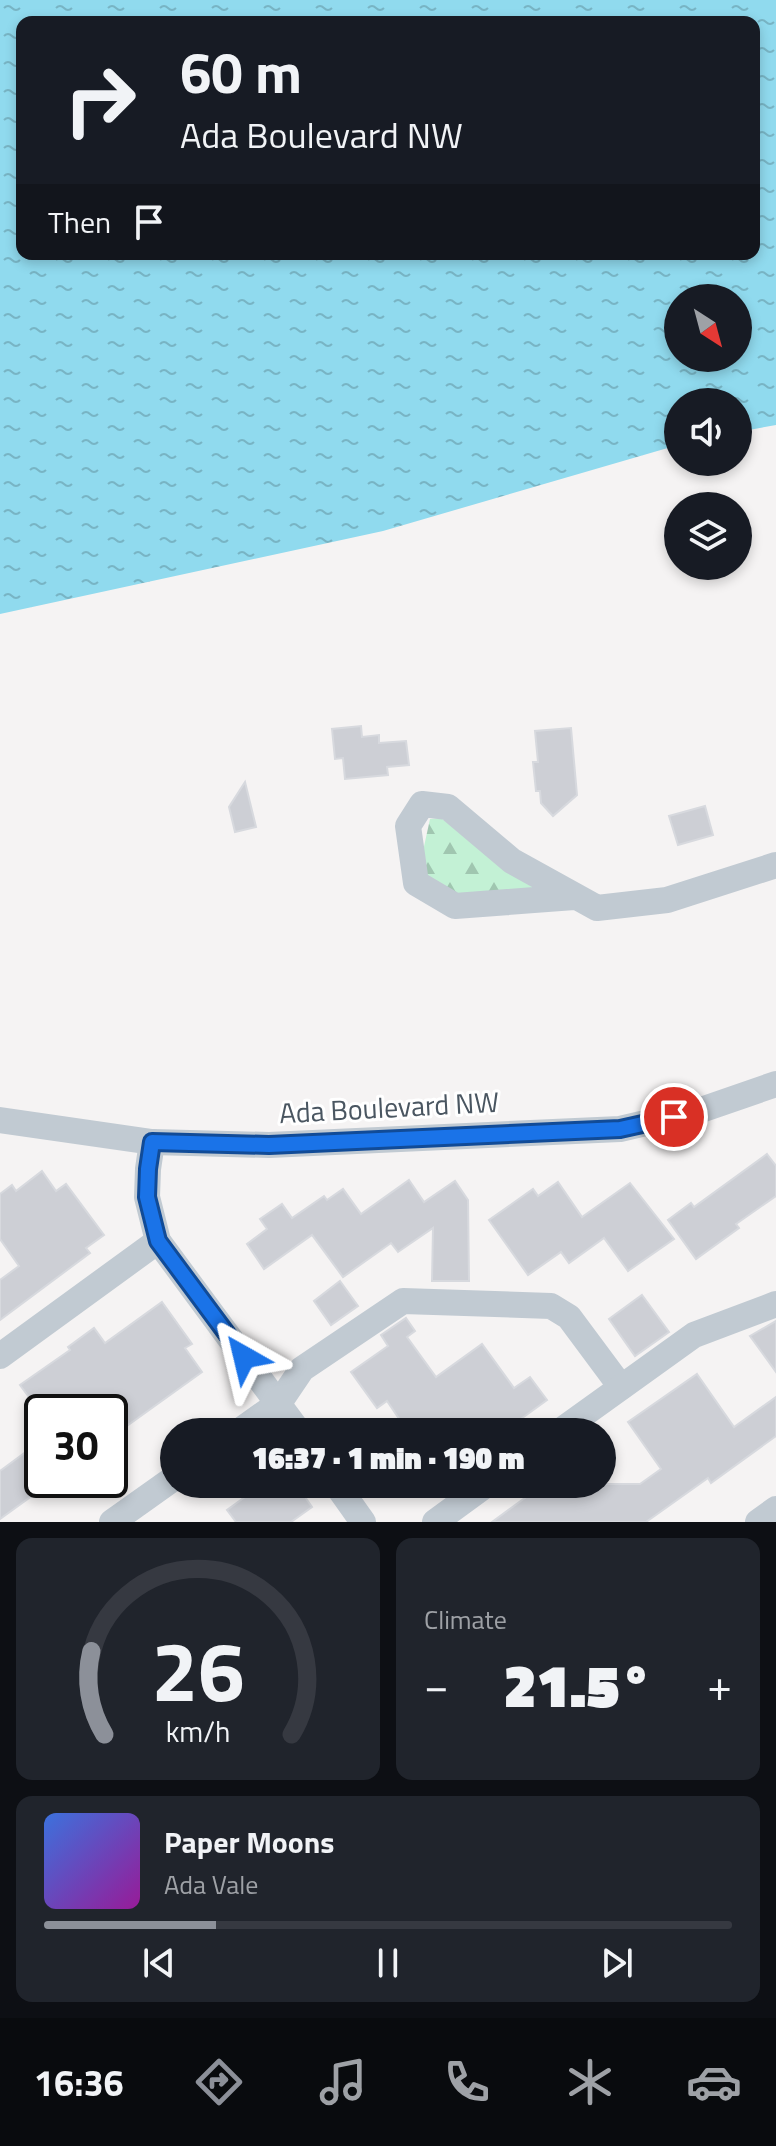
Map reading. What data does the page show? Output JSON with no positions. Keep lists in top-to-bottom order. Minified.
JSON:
{"streets":{"street":["Ada Boulevard NW"]},"north":"bottom right","page":{"turn":["60 m","Ada Boulevard NW"],"then":"Then","limit":"30","trip":"16:37 · 1 min · 190 m","tile":"Climate","heat":["−","21.5°","+"],"song":["Paper Moons","Ada Vale"],"tabs":"16:36","gauge":["26","km/h"]}}
